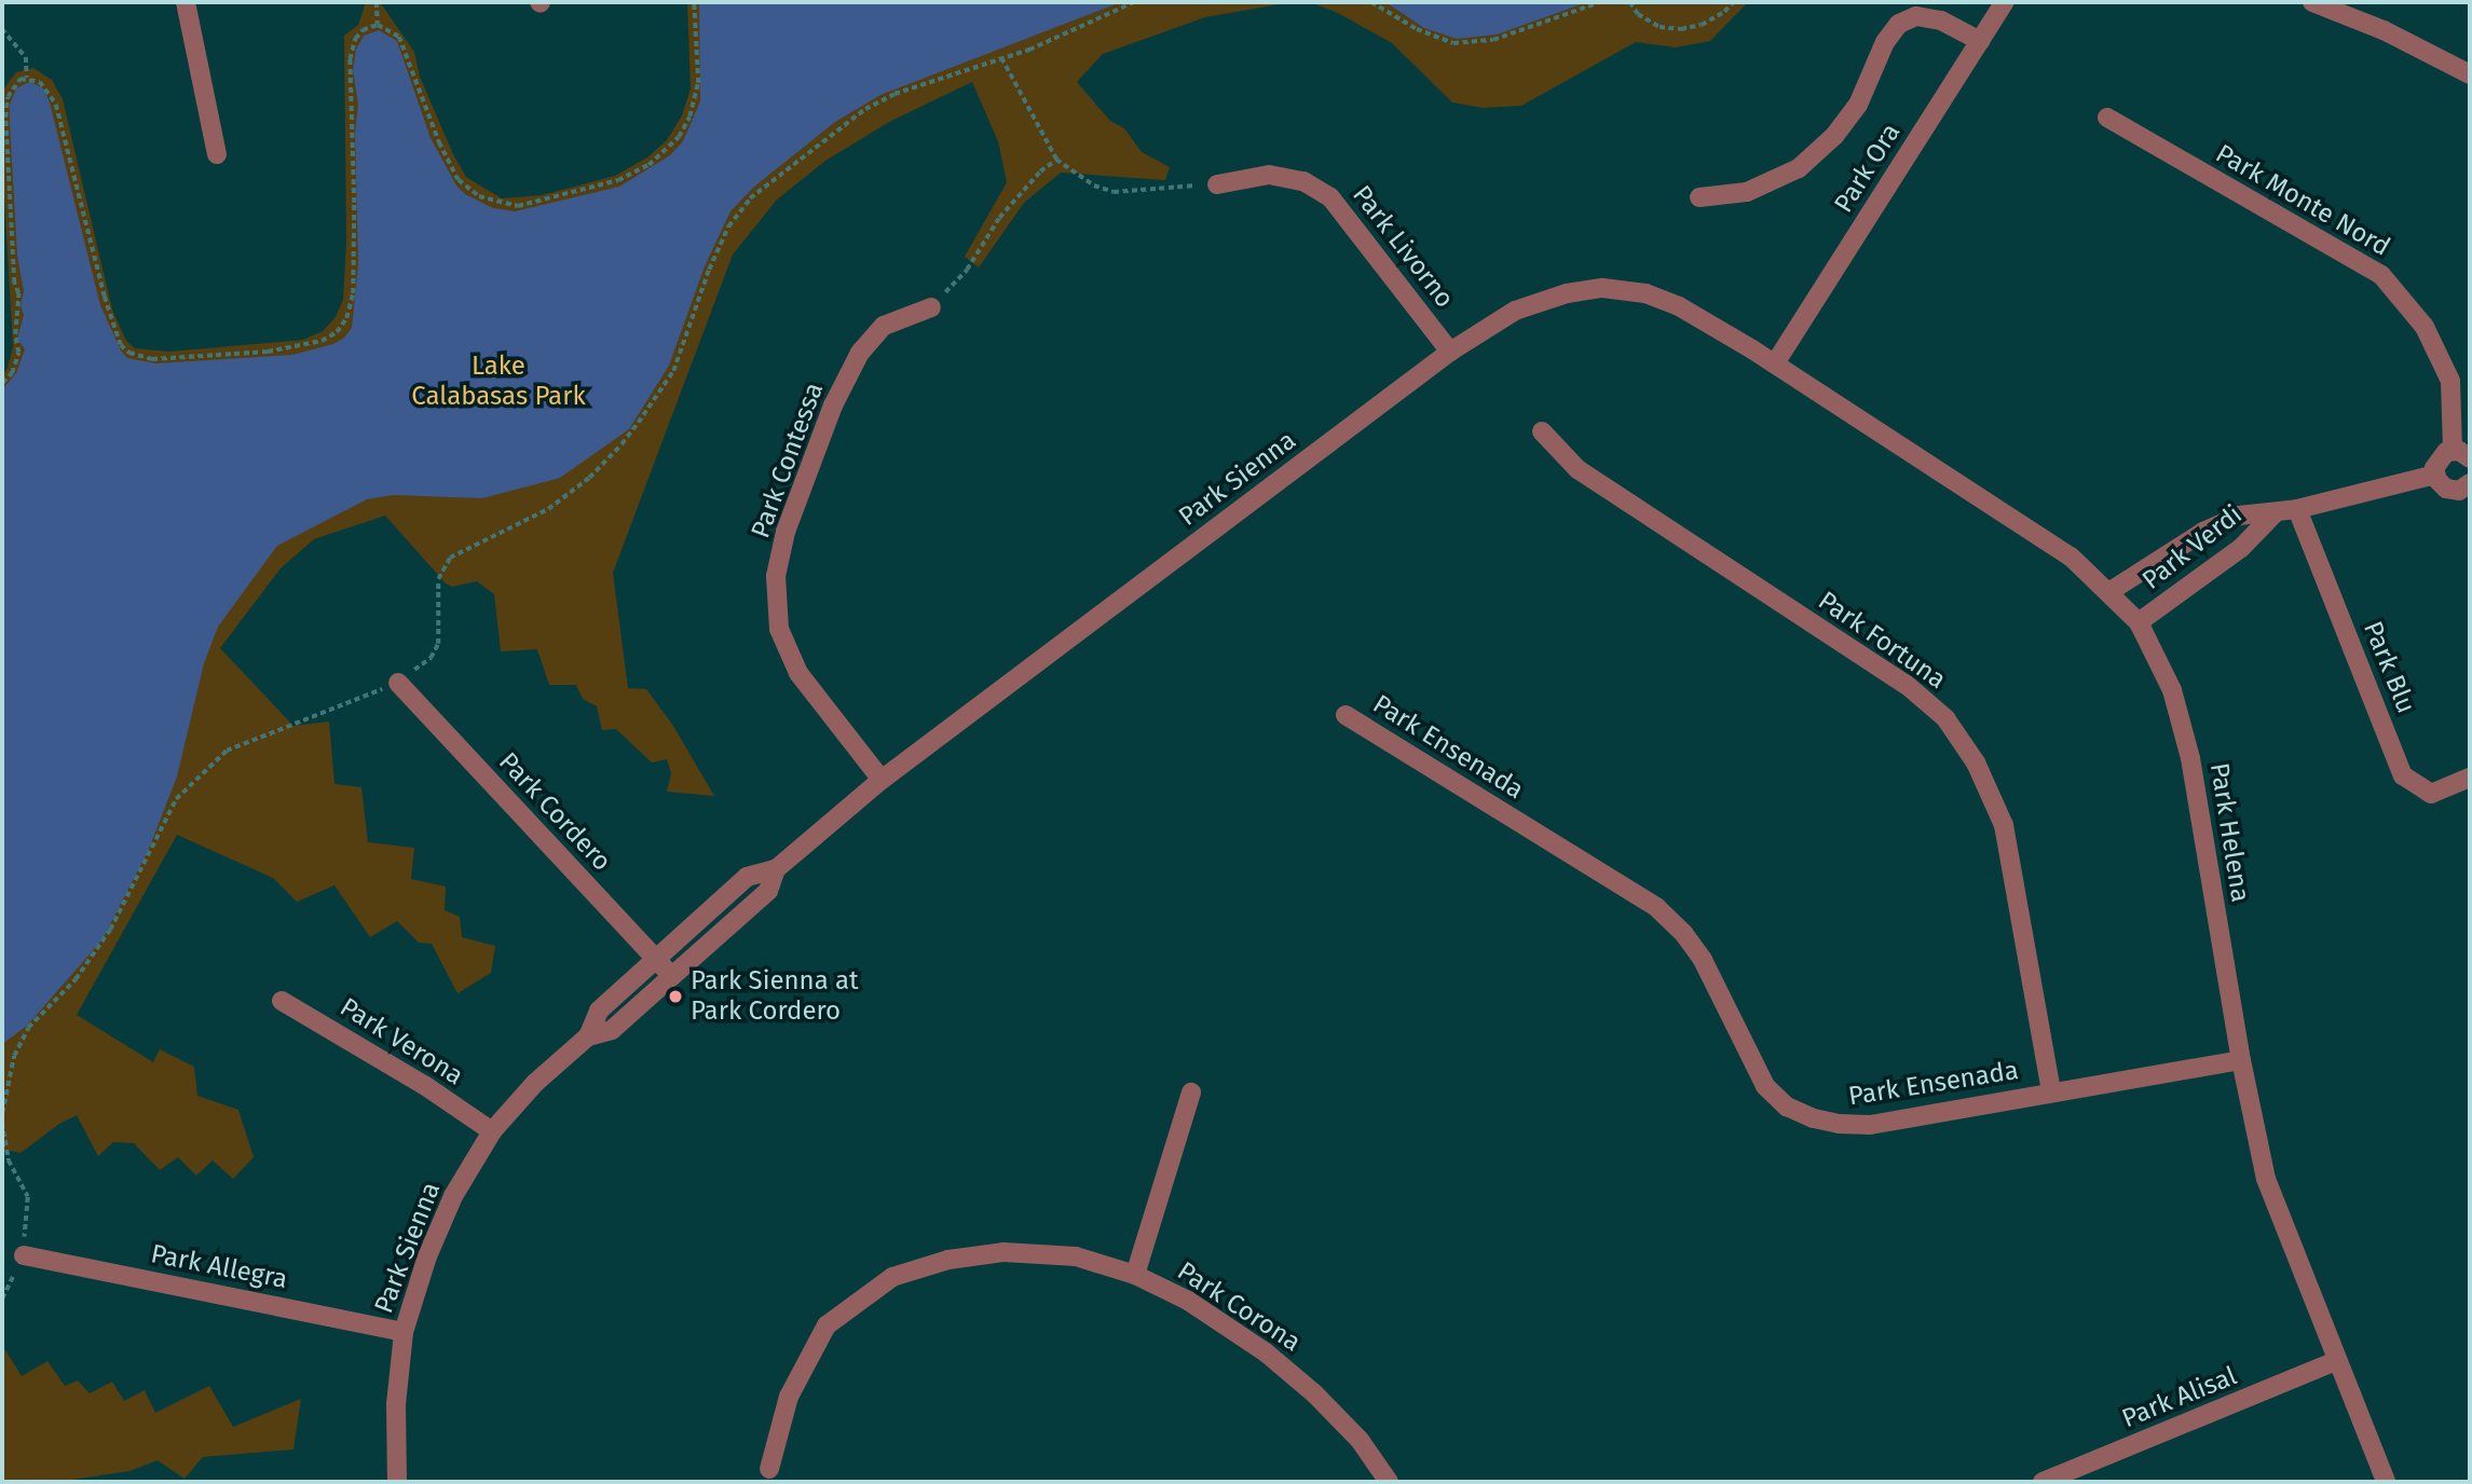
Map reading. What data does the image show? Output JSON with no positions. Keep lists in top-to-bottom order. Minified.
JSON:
{"streets":{"street":["Park Ora","Park Monte Nord","Park Livorno","Park Contessa","Park Sienna","Park Verdi","Park Fortuna","Park Blu","Park Ensenada","Park Cordero","Park Helena","Park Verona","Park Allegra","Park Corona","Park Alisal"]},"crossings":[["Park Ora","Park Sienna"],["Park Ora","Park Helena"],["Park Livorno","Park Sienna"],["Park Contessa","Park Sienna"],["Park Sienna","Park Cordero"],["Park Sienna","Park Helena"],["Park Sienna","Park Verona"],["Park Sienna","Park Allegra"],["Park Verdi","Park Blu"],["Park Verdi","Park Helena"],["Park Fortuna","Park Ensenada"],["Park Ensenada","Park Helena"],["Park Helena","Park Alisal"]],"parks":["Lake Calabasas Park"],"places":["Park Sienna at Park Cordero"]}
